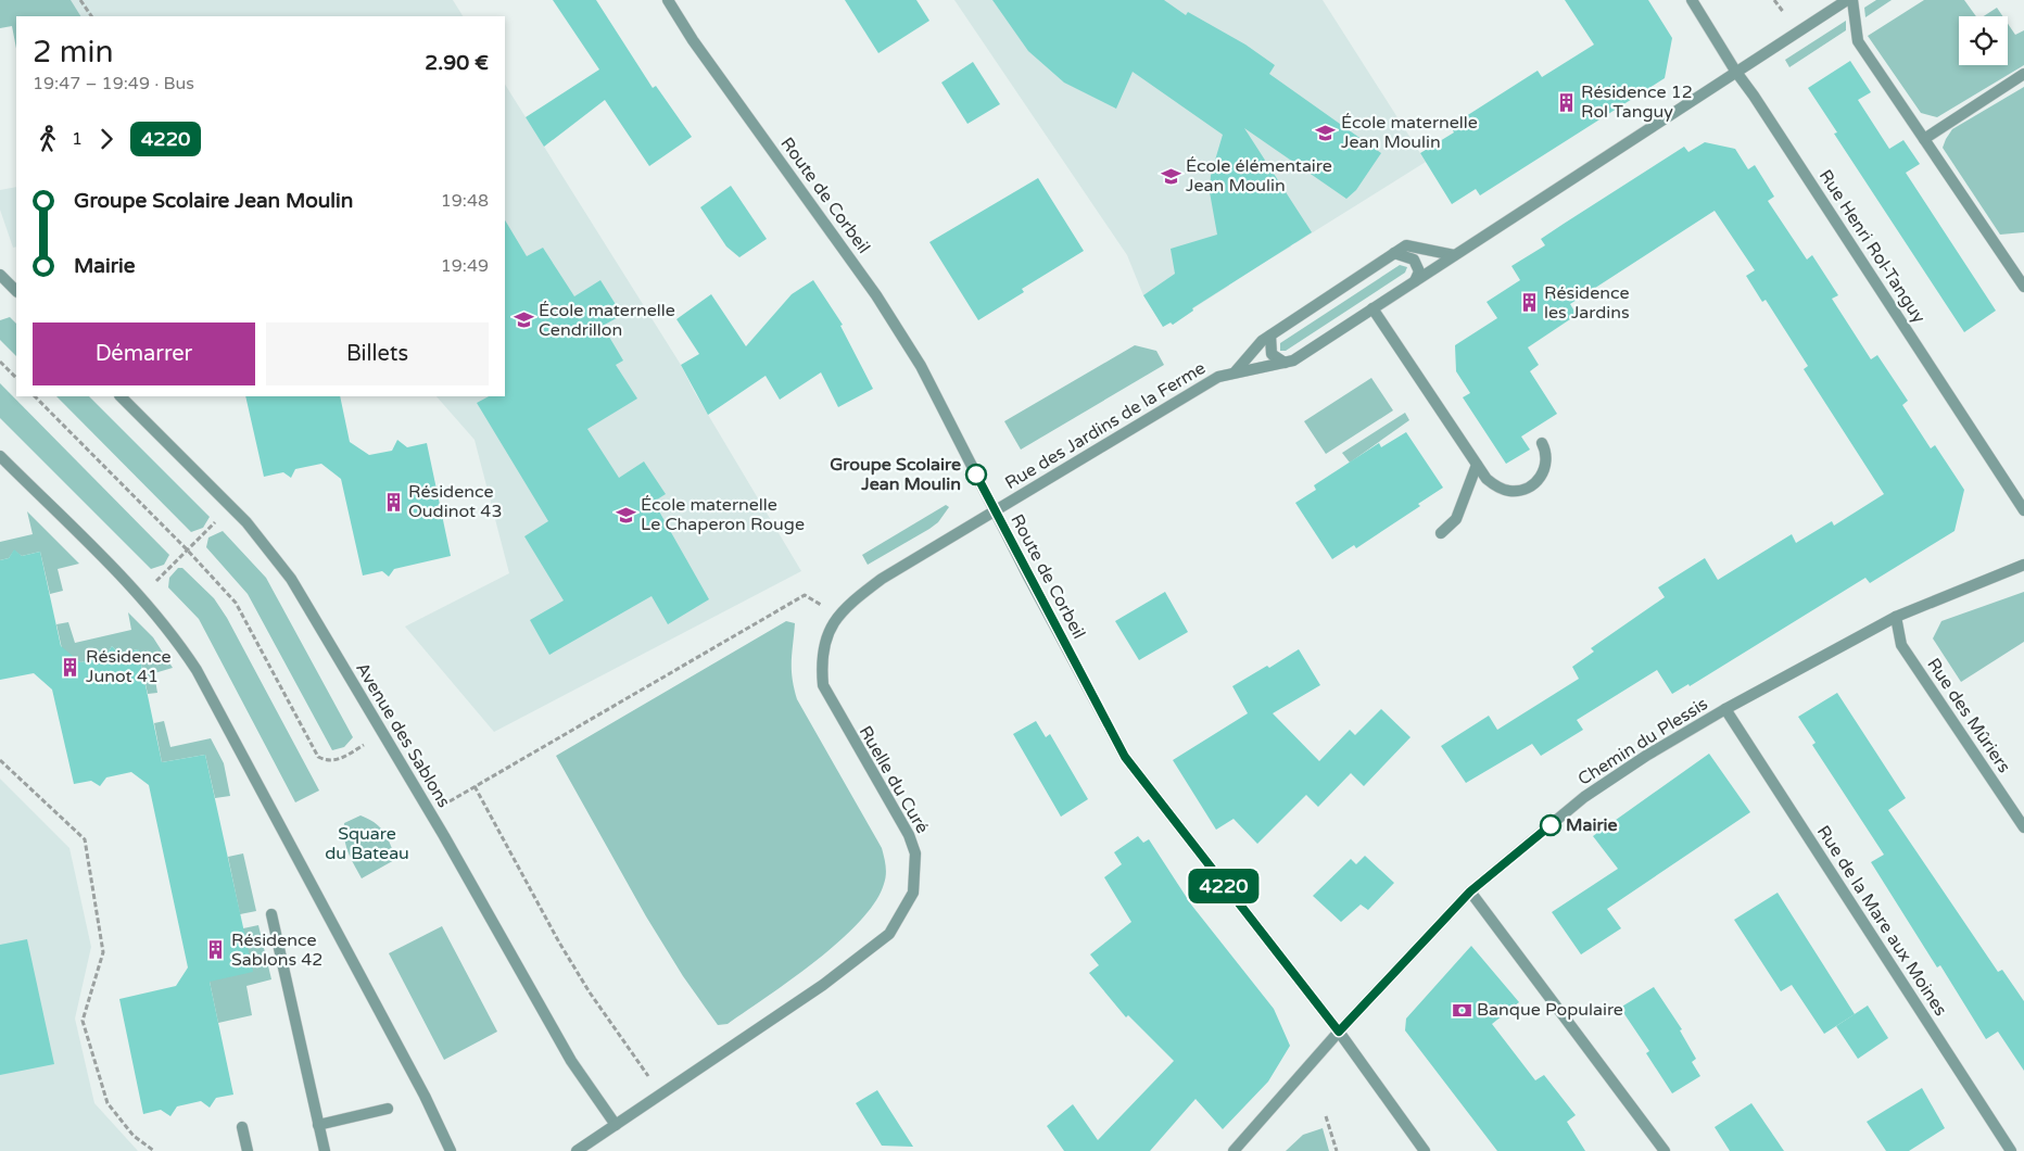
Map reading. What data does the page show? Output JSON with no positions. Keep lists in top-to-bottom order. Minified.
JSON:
{"streets":{"street":["Route de Corbeil","Rue Henri Rol-Tanguy","Rue des Jardins de la Ferme","Rue des Mûriers","Avenue des Sablons","Chemin du Plessis","Ruelle du Curé","Rue de la Mare aux Moines"]},"crossings":[["Route de Corbeil","Rue des Jardins de la Ferme"],["Route de Corbeil","Chemin du Plessis"],["Route de Corbeil","Ruelle du Curé"],["Rue Henri Rol-Tanguy","Rue des Jardins de la Ferme"],["Rue des Jardins de la Ferme","Ruelle du Curé"],["Rue des Mûriers","Chemin du Plessis"],["Avenue des Sablons","Ruelle du Curé"],["Chemin du Plessis","Rue de la Mare aux Moines"]],"parks":["Square du Bateau"],"places":{"building":["Résidence 12 Rol Tanguy","Résidence les Jardins","Résidence Oudinot 43","Résidence Junot 41","Résidence Sablons 42"],"school or university":["École maternelle Jean Moulin","École élémentaire Jean Moulin","École maternelle Cendrillon","École maternelle Le Chaperon Rouge"],"other":["Groupe Scolaire Jean Moulin","Mairie"],"bank":["Banque Populaire"]},"lines":["bus line 4220"],"page":{"on_map":"4220","heading":["2 min","19:47 – 19:49 · Bus","2.90 €"],"legs":["1","4220"],"list":[{"name":"Groupe Scolaire Jean Moulin","value":"19:48"},{"name":"Mairie","value":"19:49"}],"buttons":["Démarrer","Billets"]}}
